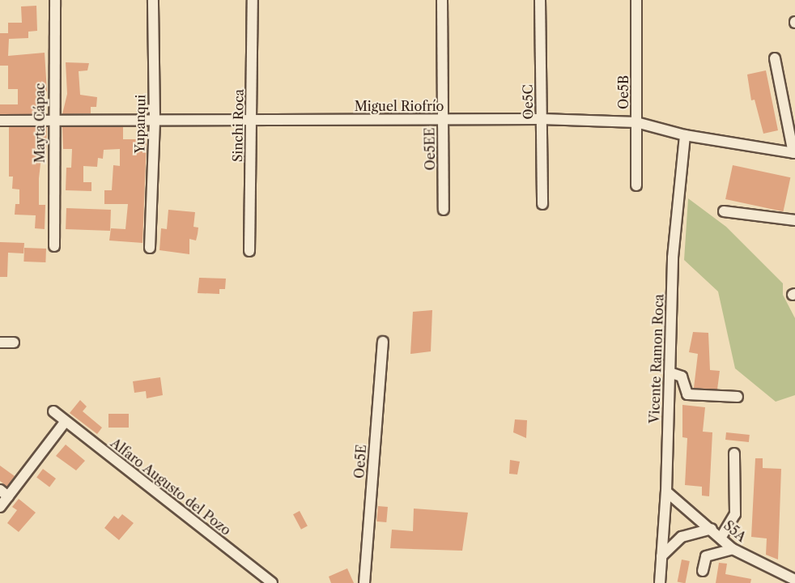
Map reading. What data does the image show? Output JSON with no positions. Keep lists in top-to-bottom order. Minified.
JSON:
{"streets":{"street":["Oe5B","Oe5C","Miguel Riofrío","Mayta Cápac","Yupanqui","Sinchi Roca","Oe5EE","Vicente Ramon Roca","Oe5E","Alfaro Augusto del Pozo","S5A"]},"crossings":[["Oe5B","Miguel Riofrío"],["Oe5C","Miguel Riofrío"],["Miguel Riofrío","Mayta Cápac"],["Miguel Riofrío","Yupanqui"],["Miguel Riofrío","Sinchi Roca"],["Miguel Riofrío","Oe5EE"],["Miguel Riofrío","Vicente Ramon Roca"],["Vicente Ramon Roca","S5A"]]}
